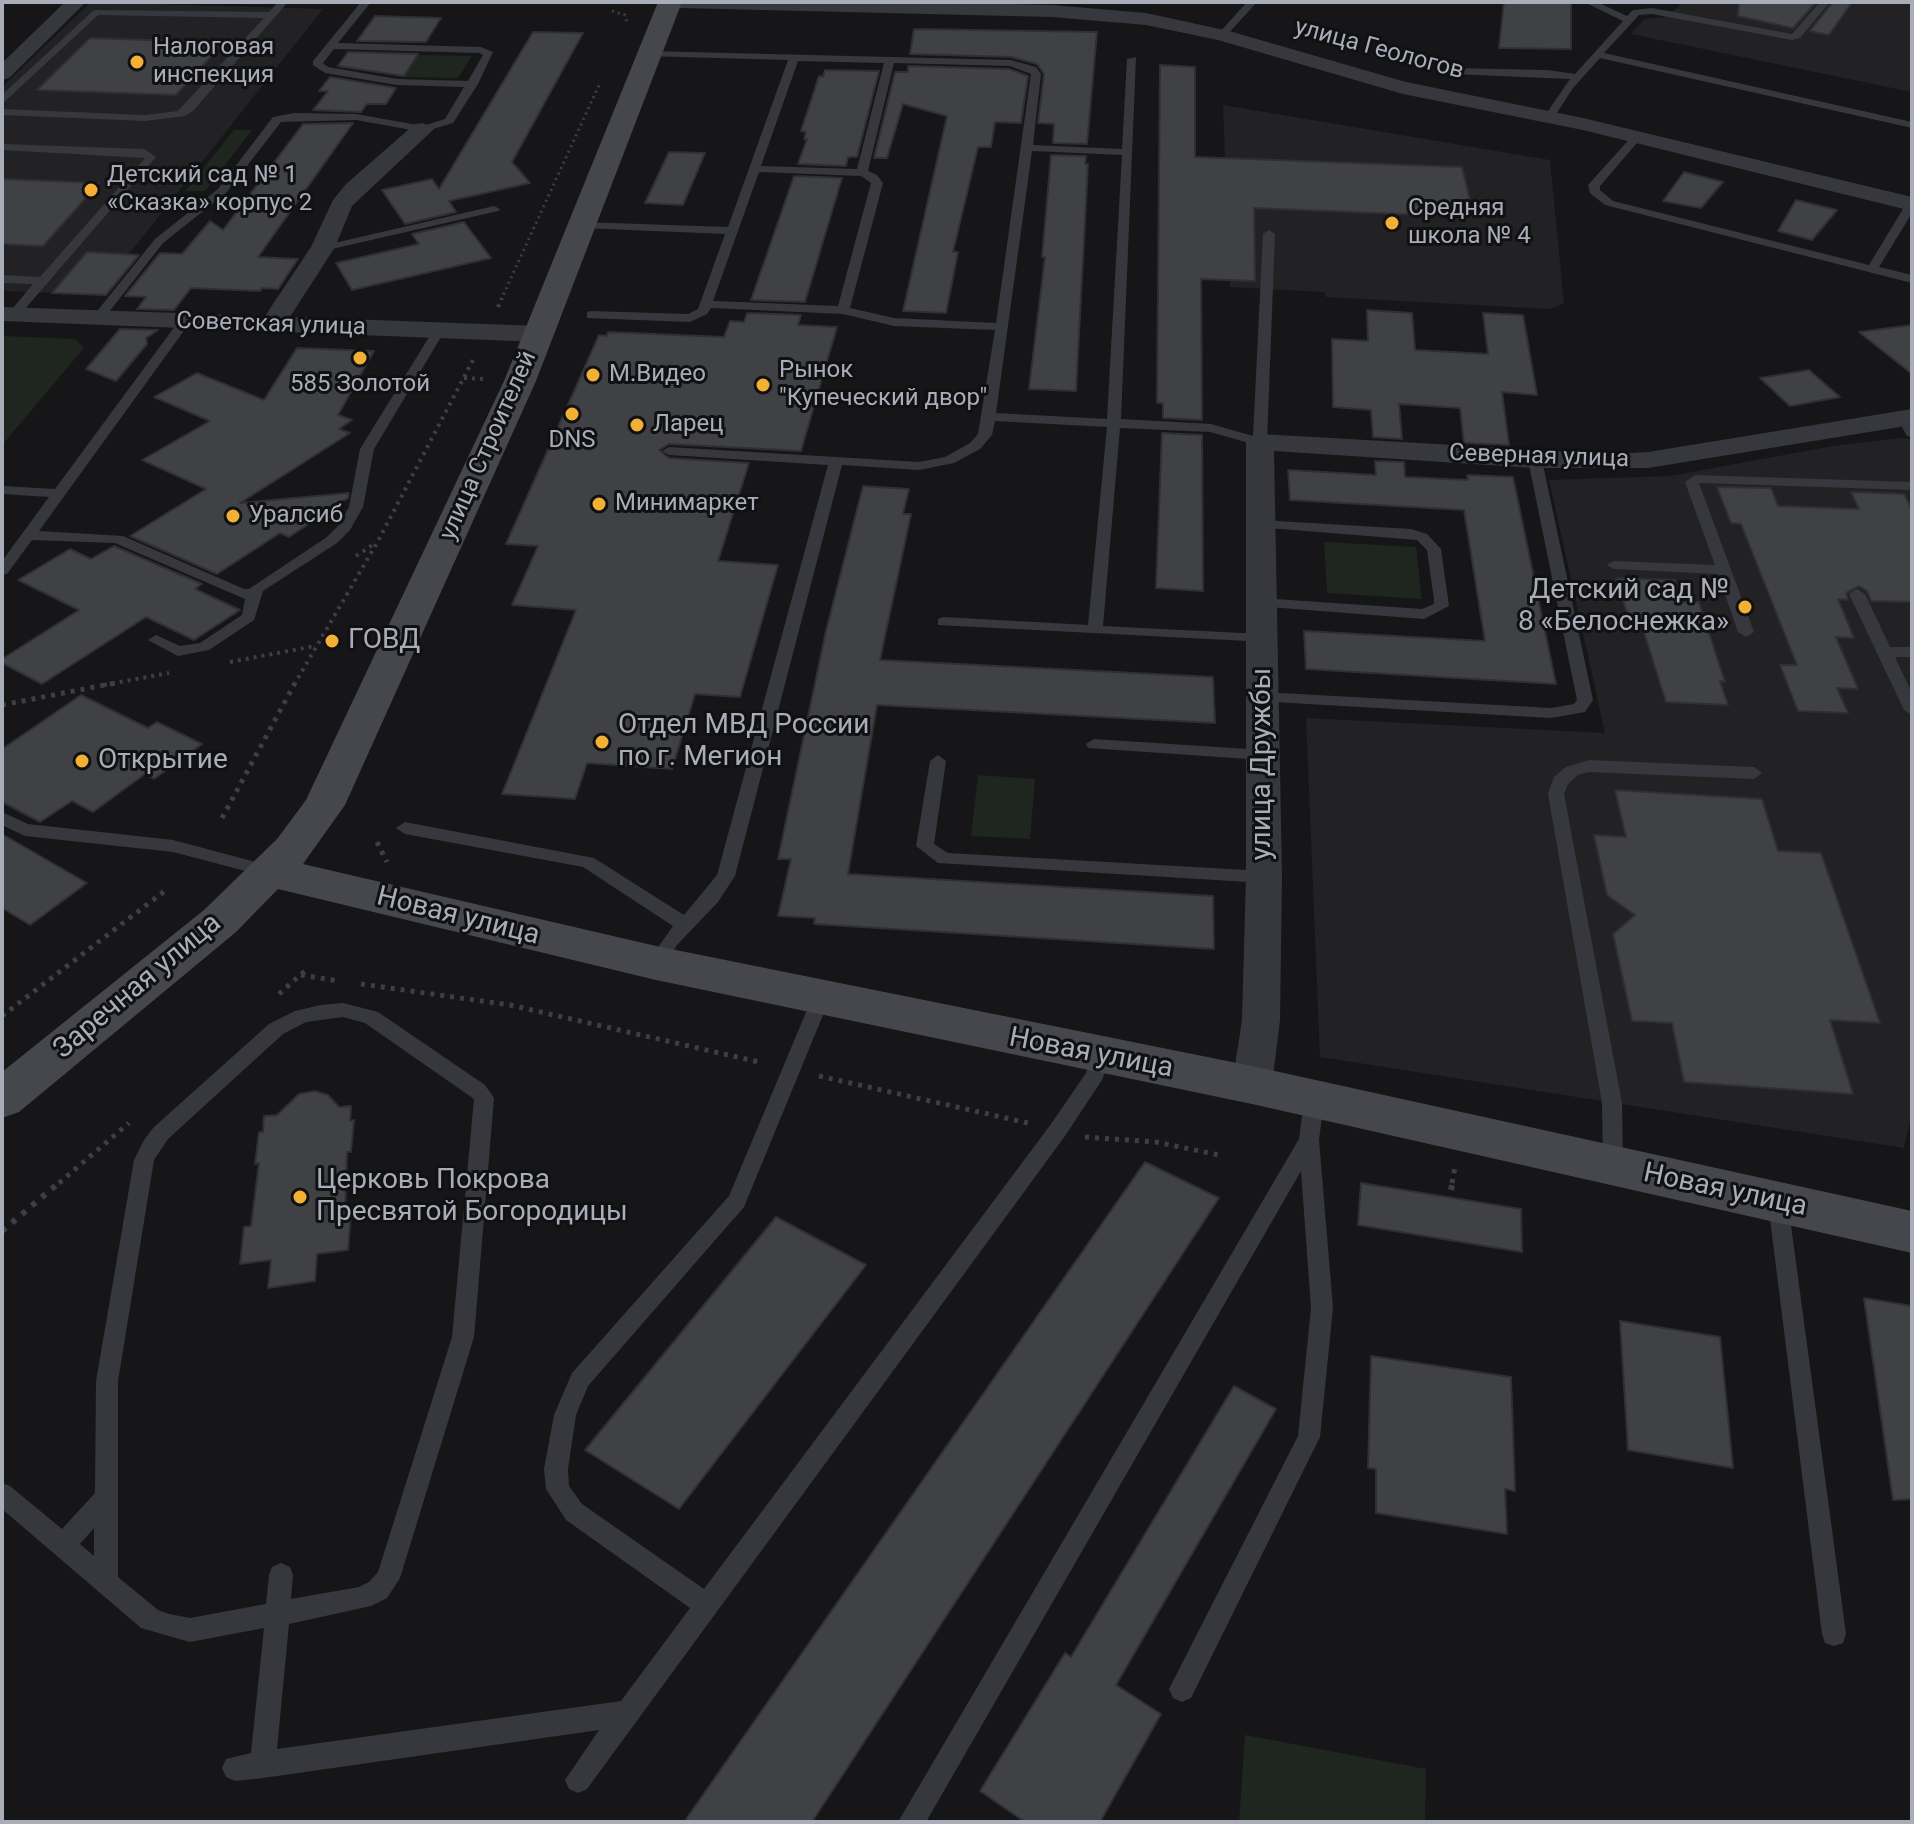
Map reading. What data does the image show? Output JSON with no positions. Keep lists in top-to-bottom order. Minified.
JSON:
{"streets":{"main road":["улица Строителей","Новая улица","Заречная улица"],"street":["улица Геологов","Советская улица","Северная улица","улица Дружбы"]},"crossings":[["Советская улица","улица Строителей"],["улица Строителей","Новая улица"],["улица Строителей","Заречная улица"],["Северная улица","улица Дружбы"],["улица Дружбы","Новая улица"],["Новая улица","Заречная улица"]],"places":["Налоговая инспекция","Детский сад № 1 «Сказка» корпус 2","Средняя школа № 4","585 Золотой","М.Видео","Рынок \"Купеческий двор\"","DNS","Ларец","Минимаркет","Уралсиб","Детский сад № 8 «Белоснежка»","ГОВД","Отдел МВД России по г. Мегион","Открытие","Церковь Покрова Пресвятой Богородицы"]}
